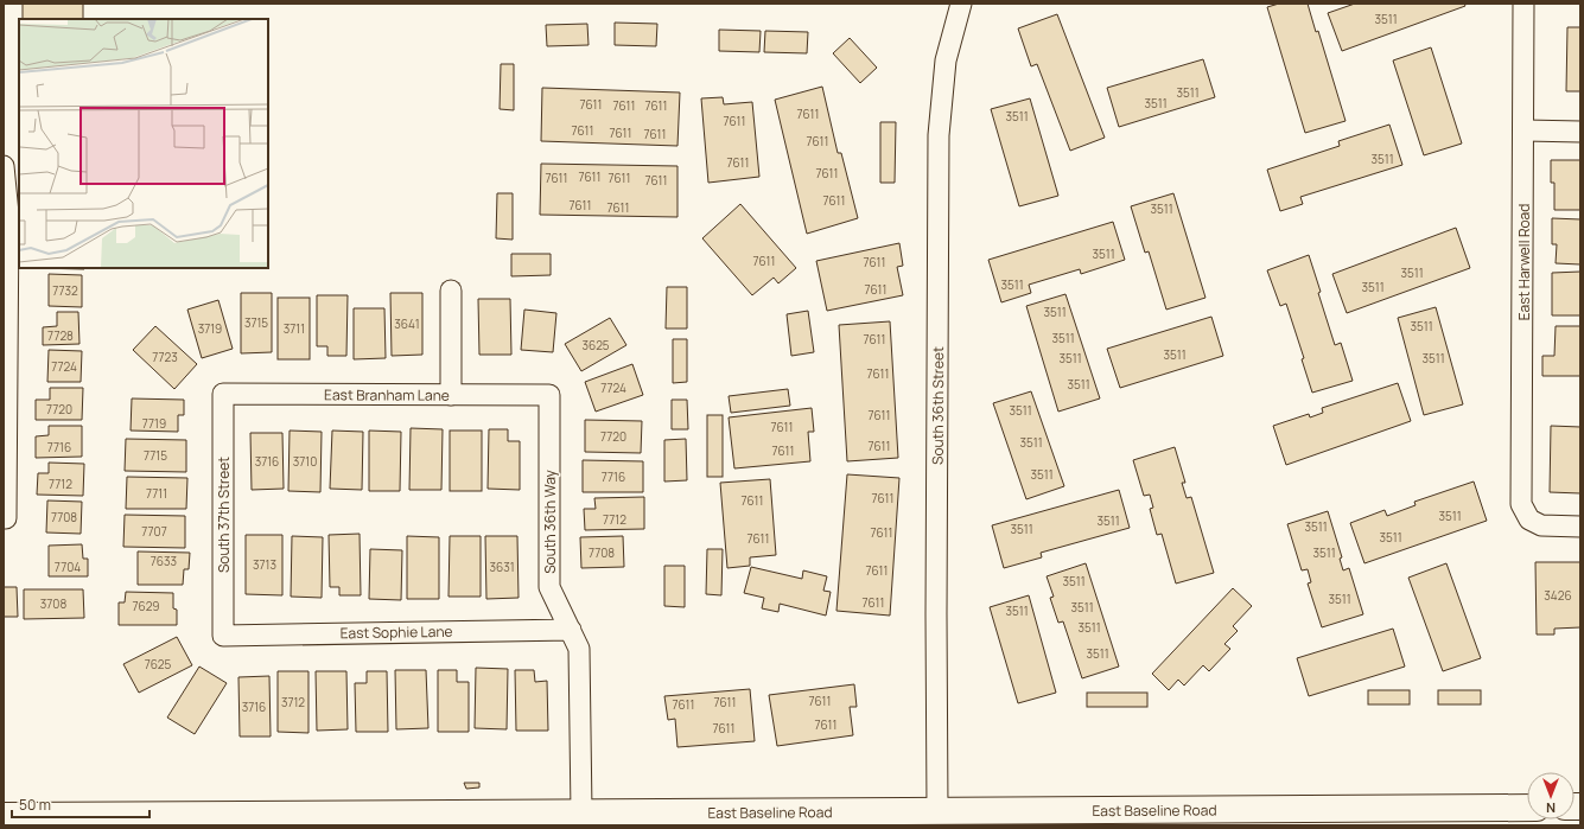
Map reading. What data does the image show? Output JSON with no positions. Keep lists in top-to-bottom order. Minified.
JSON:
{"streets":{"main road":["East Baseline Road"],"street":["East Harwell Road","East Branham Lane","South 36th Street","South 37th Street","South 36th Way","East Sophie Lane"]},"crossings":[["East Branham Lane","South 37th Street"],["East Branham Lane","South 36th Way"],["South 36th Street","East Baseline Road"],["South 37th Street","East Sophie Lane"],["South 36th Way","East Sophie Lane"],["South 36th Way","East Baseline Road"]],"house_numbers":["3511","3511","3511","7611","7611","7611","7611","3511","7611","7611","7611","7611","7611","3511","7611","7611","7611","7611","7611","7611","7611","7611","7611","3511","3511","7611","7611","3511","3511","3511","7611","7732","3511","3715","3641","3511","3719","3711","7728","3511","7611","3625","3511","7723","3511","3511","7724","7611","3511","7724","7720","3511","7611","7719","7611","7720","3511","7611","7716","7611","7715","3716","3710","3511","7716","7712","7711","7611","7611","3511","7708","7712","3511","3511","3511","7707","7611","3511","7611","7708","3511","7633","3713","7704","3631","7611","3511","3426","3511","7611","3708","7629","3511","3511","3511","3511","7625","7611","3712","7611","7611","3716","7611","7611"],"scale_bar":"50 m","north":"bottom"}
